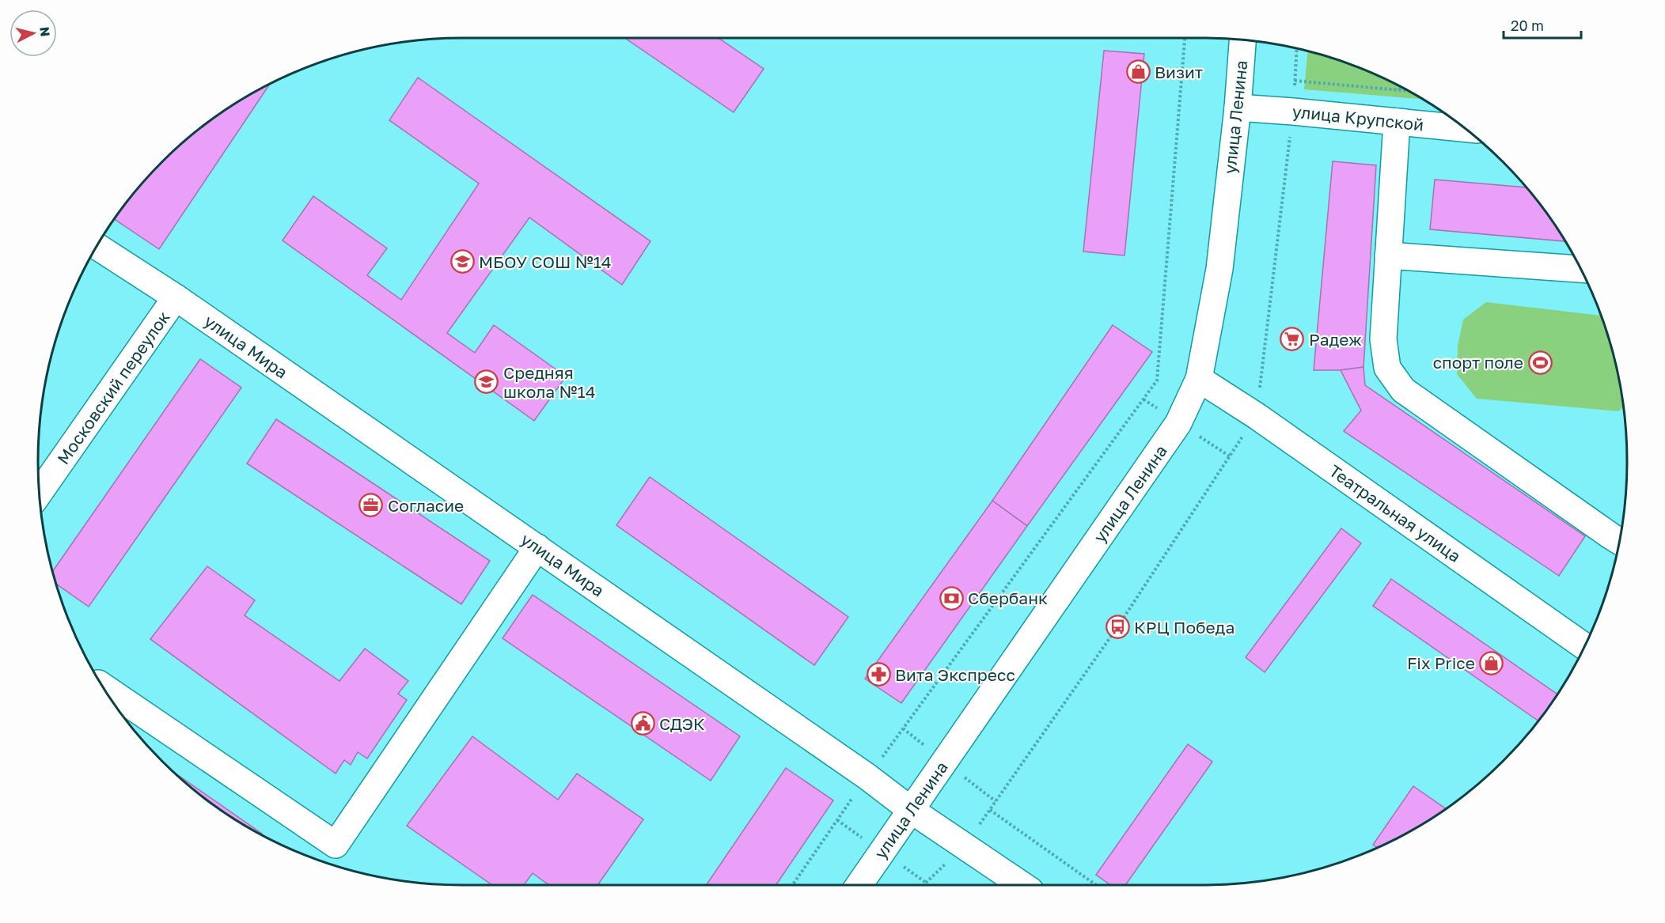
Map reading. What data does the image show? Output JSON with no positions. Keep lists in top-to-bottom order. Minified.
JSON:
{"streets":{"street":["улица Ленина","улица Крупской","улица Мира","Московский переулок","Театральная улица"]},"crossings":[["улица Ленина","улица Крупской"],["улица Ленина","улица Мира"],["улица Ленина","Театральная улица"],["улица Мира","Московский переулок"]],"places":{"shop":["Визит","Fix Price"],"school or university":["МБОУ СОШ №14","Средняя школа №14"],"supermarket":["Радеж"],"sports":["спорт поле"],"office":["Согласие"],"bank":["Сбербанк"],"bus stop":["КРЦ Победа"],"pharmacy":["Вита Экспресс"],"public building":["СДЭК"]},"scale_bar":"20 m","north":"right"}
